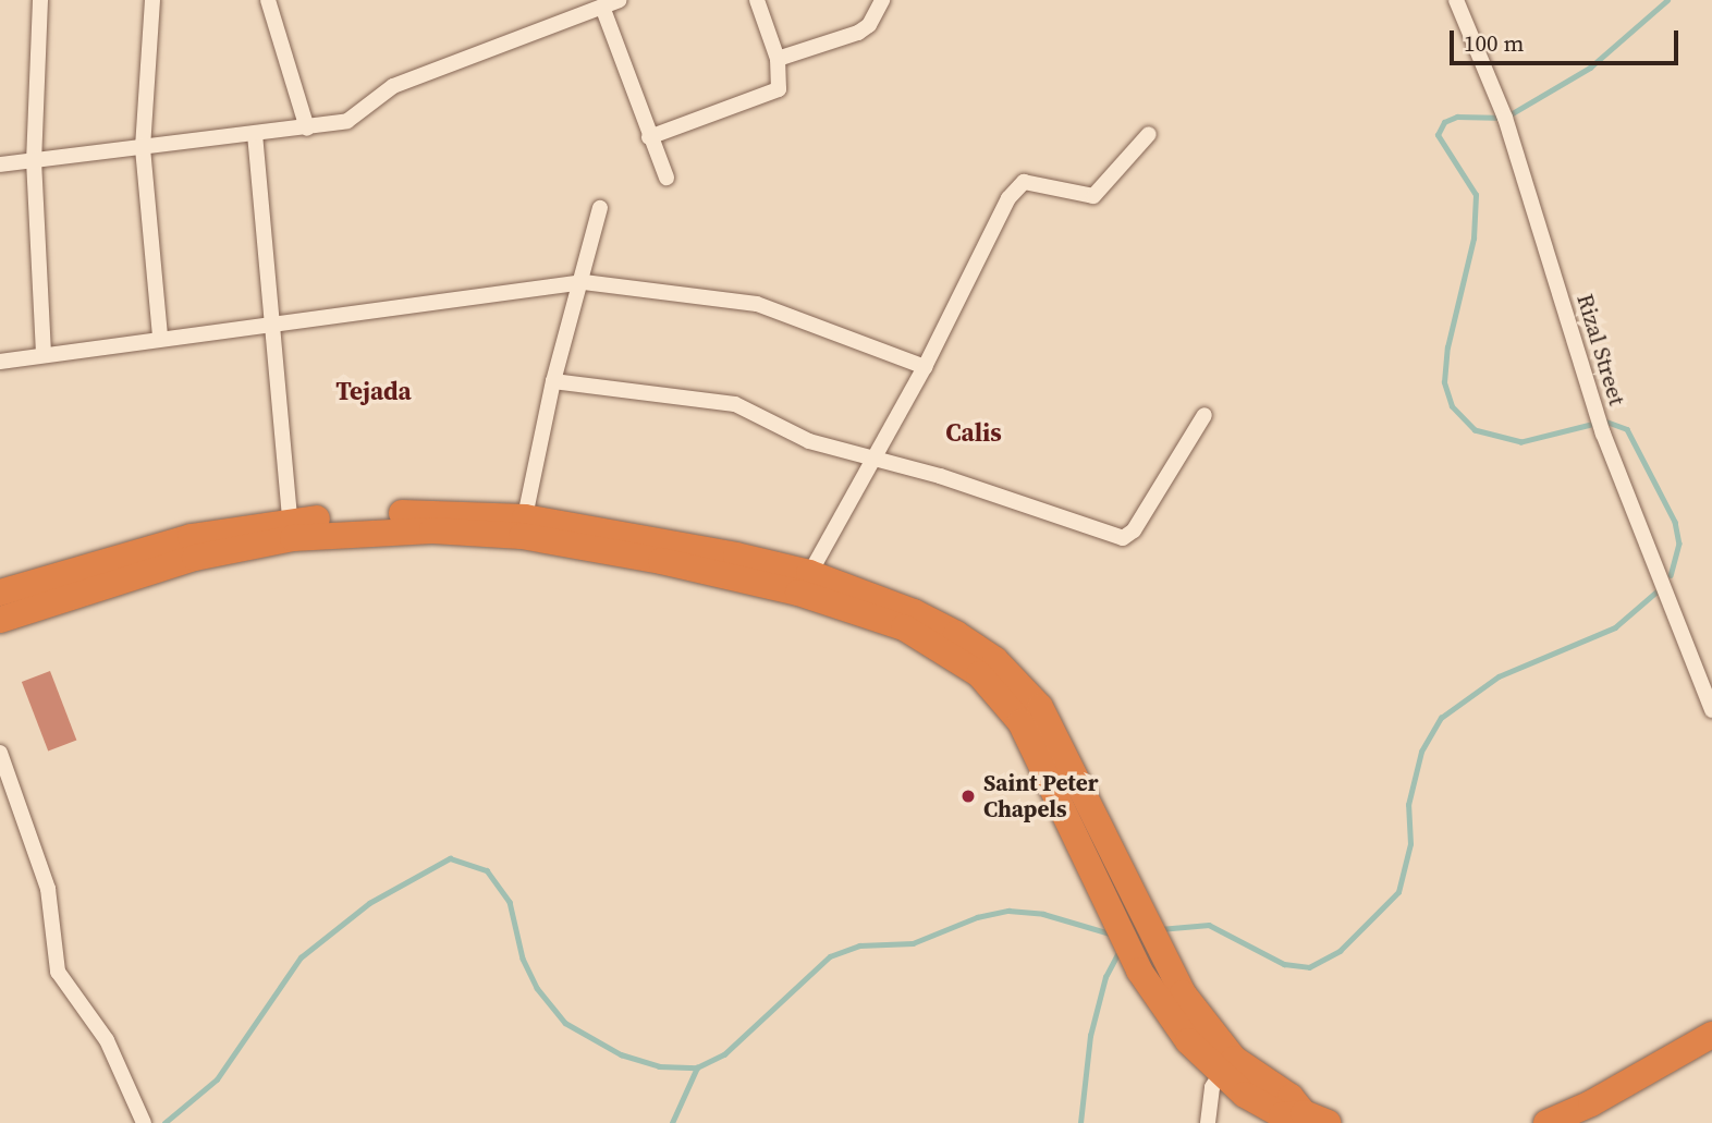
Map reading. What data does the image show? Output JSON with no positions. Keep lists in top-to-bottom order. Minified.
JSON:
{"streets":{"street":["Rizal Street"]},"districts":["Tejada","Calis"],"places":["Saint Peter Chapels"],"scale_bar":"100 m"}
